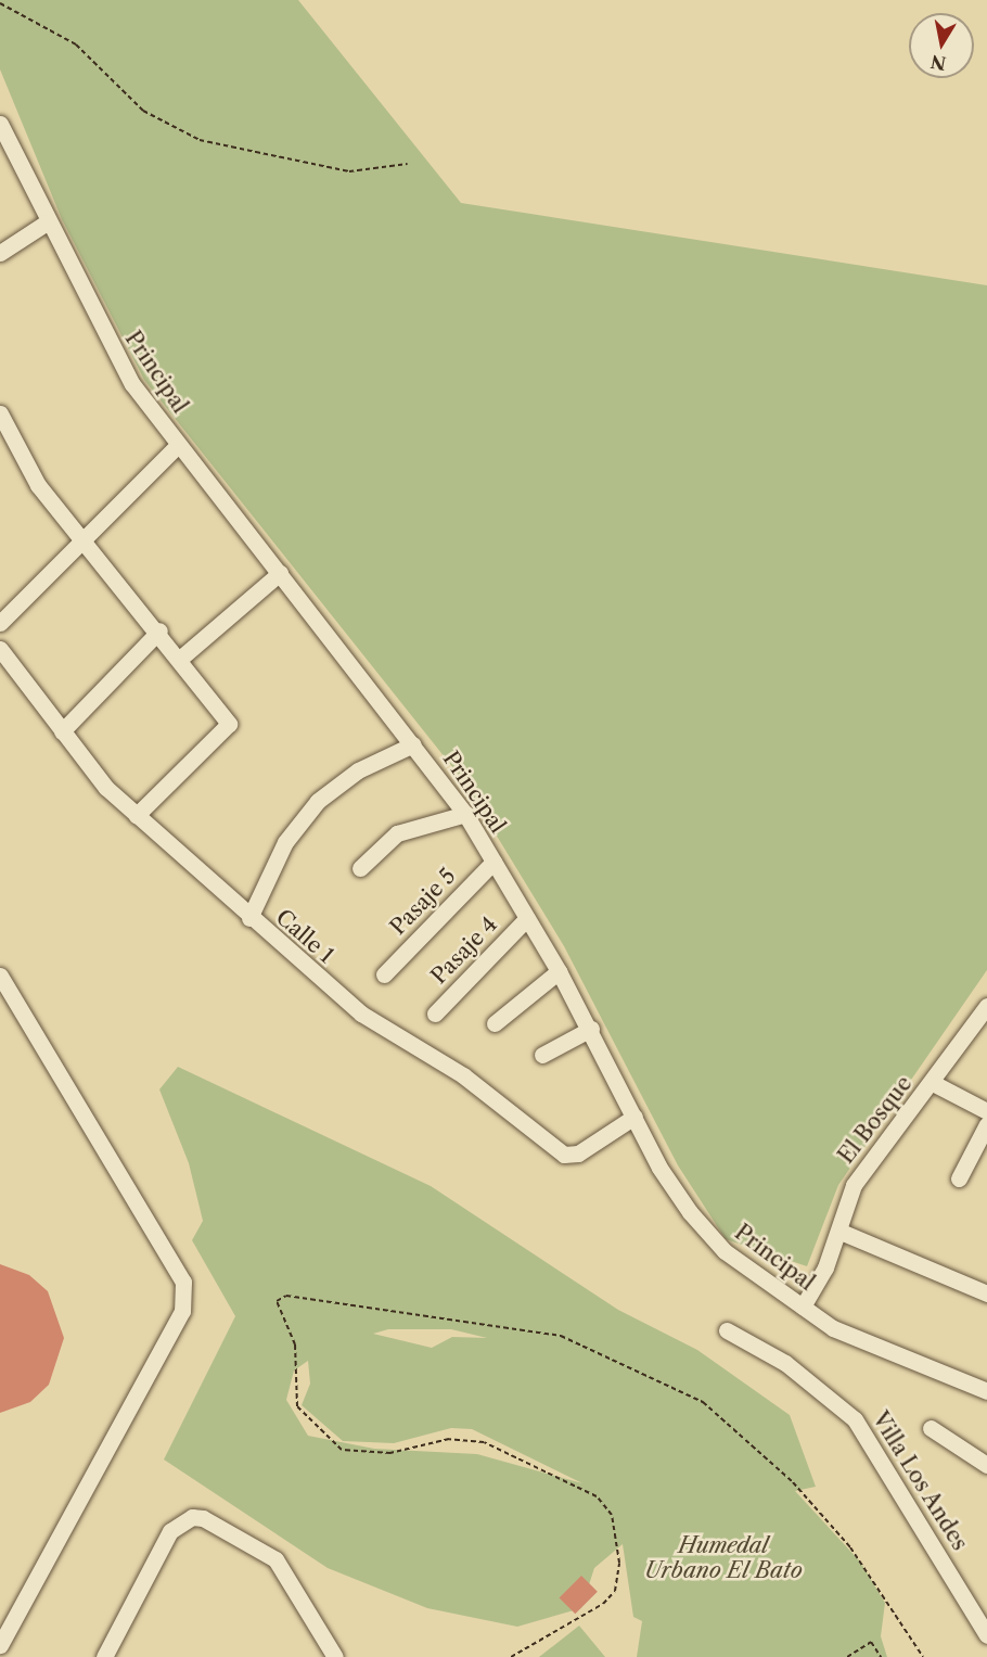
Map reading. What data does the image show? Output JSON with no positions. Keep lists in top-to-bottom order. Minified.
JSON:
{"streets":{"street":["Principal","Pasaje 5","Calle 1","Pasaje 4","El Bosque","Villa Los Andes"]},"crossings":[["Principal","Pasaje 5"],["Principal","Calle 1"],["Principal","Pasaje 4"],["Principal","El Bosque"]],"parks":["Humedal Urbano El Bato"],"north":"bottom"}
